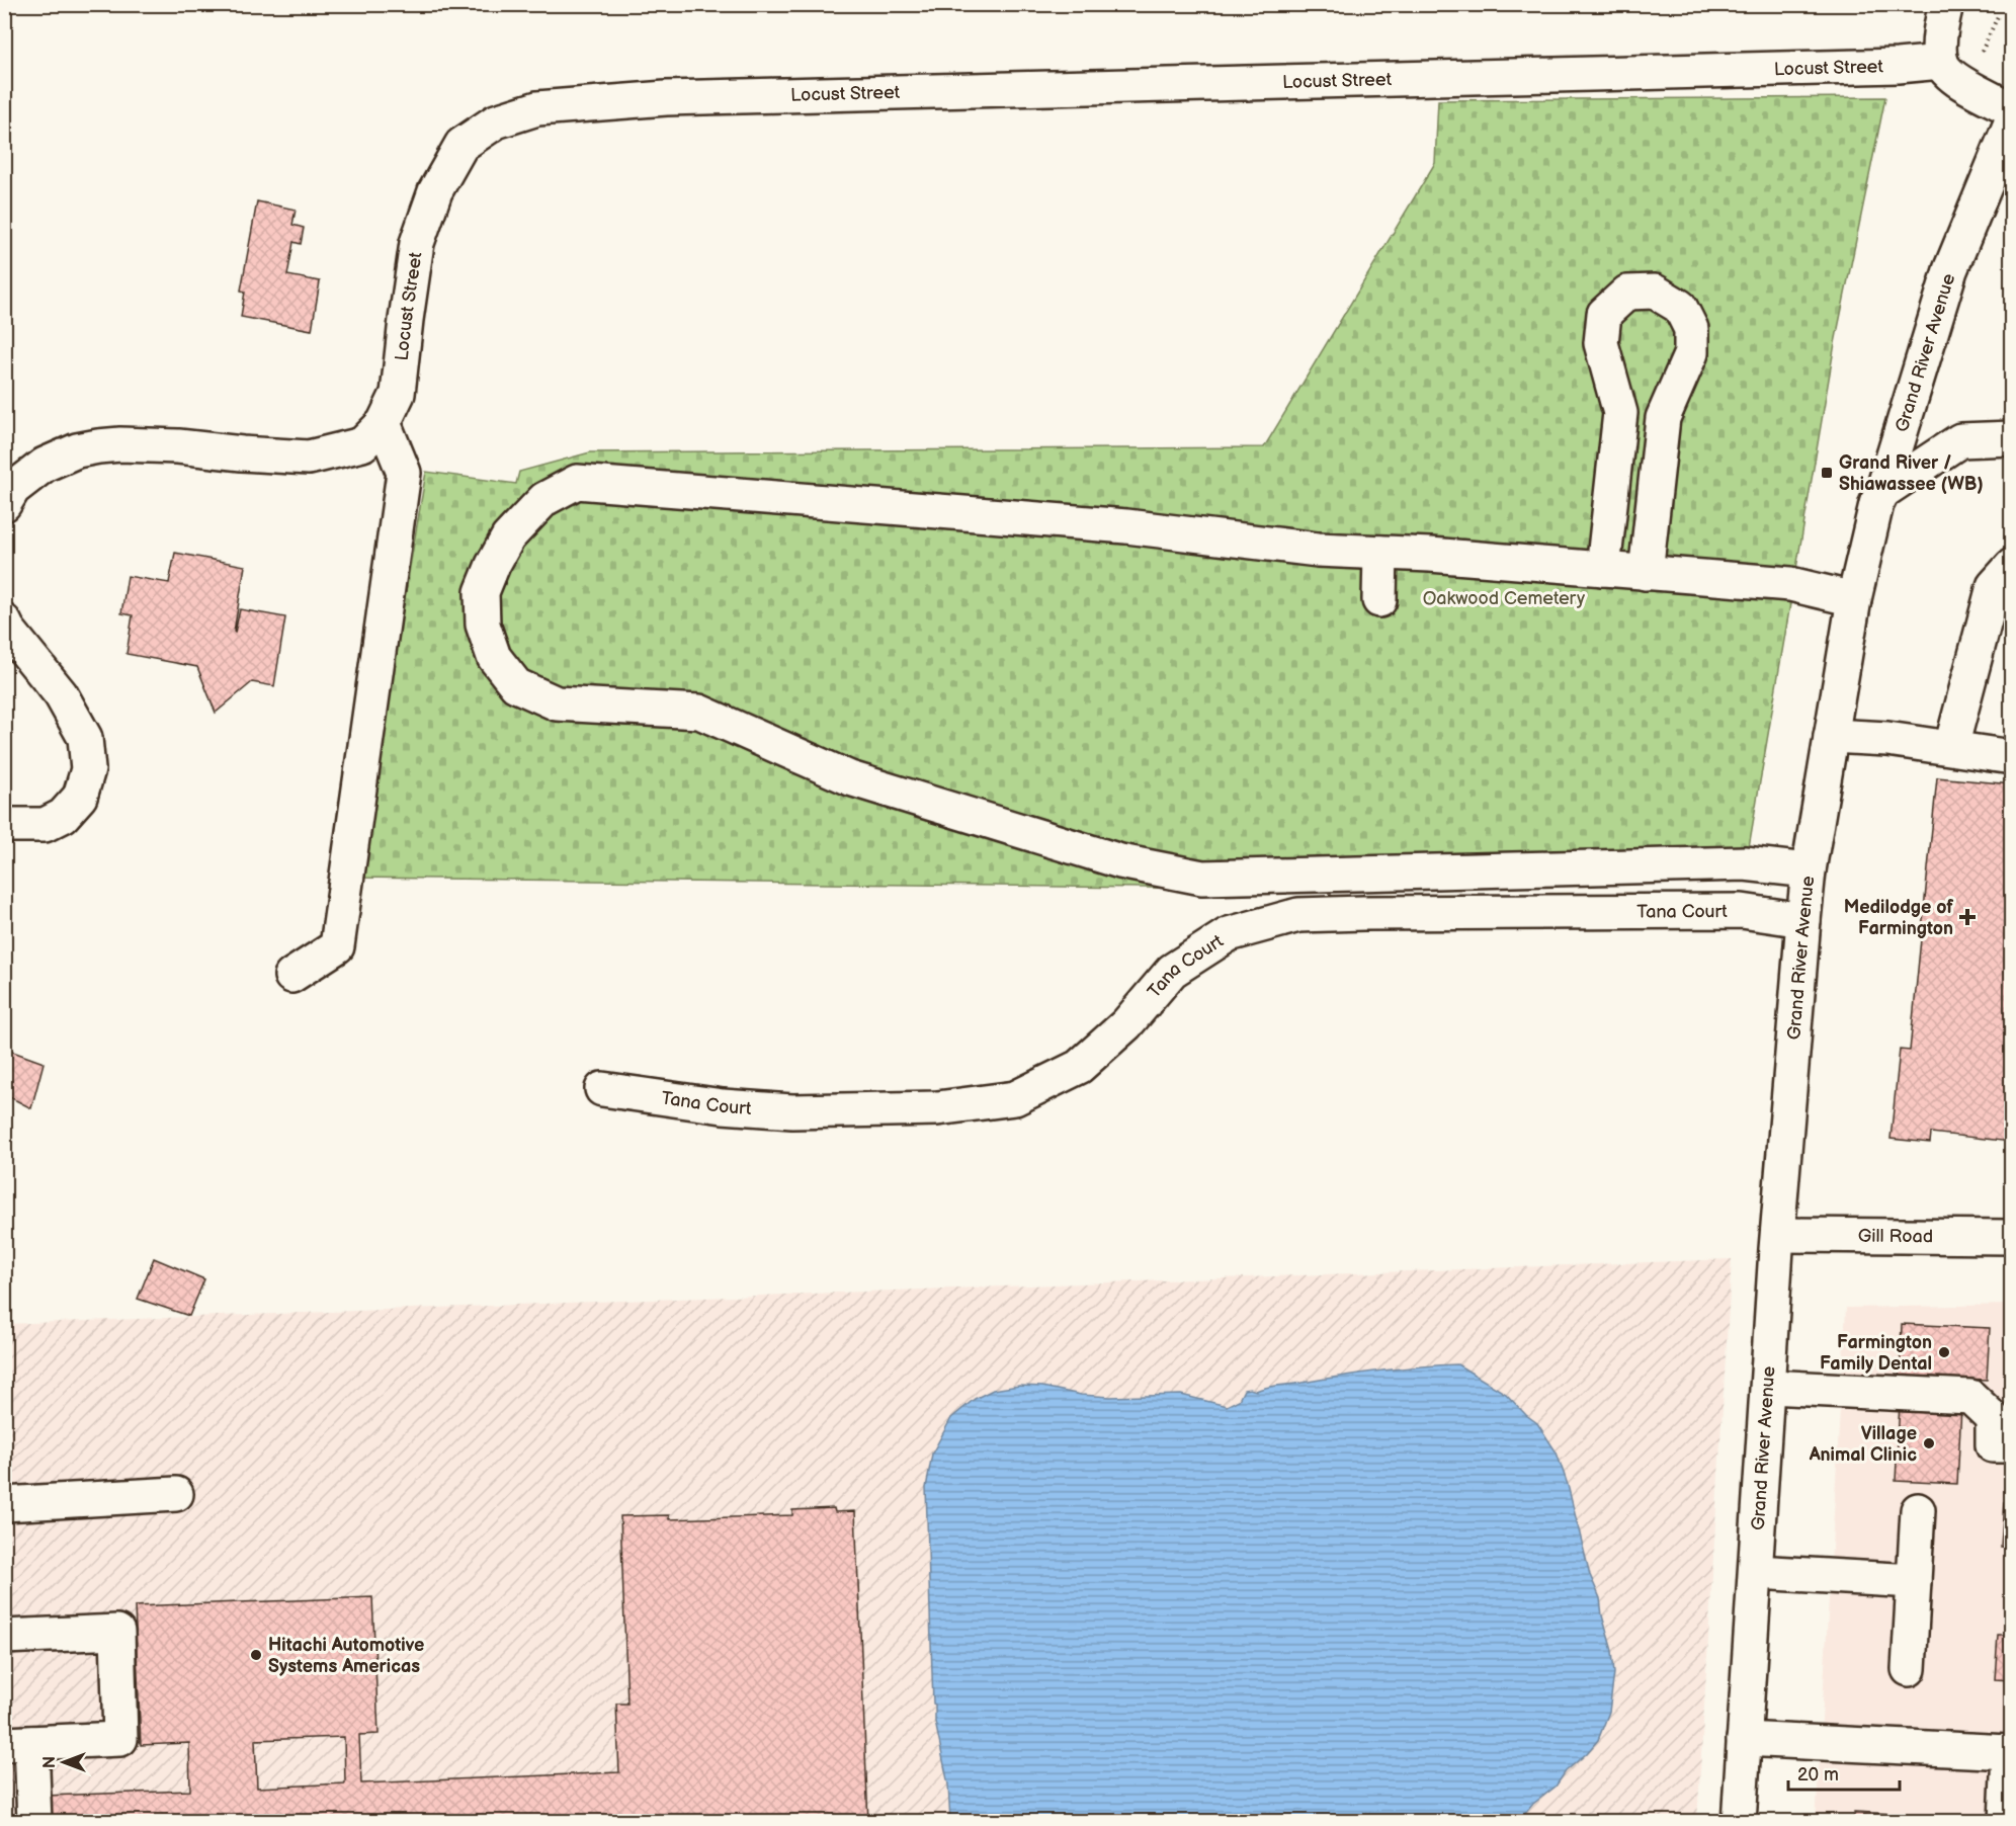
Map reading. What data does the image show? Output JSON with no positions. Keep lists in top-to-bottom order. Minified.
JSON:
{"streets":{"street":["Locust Street","Grand River Avenue","Tana Court","Gill Road"]},"crossings":[["Grand River Avenue","Tana Court"],["Grand River Avenue","Gill Road"]],"parks":["Oakwood Cemetery"],"places":{"transit":["Grand River / Shiawassee (WB)"],"health":["Medilodge of Farmington"],"other":["Farmington Family Dental","Village Animal Clinic","Hitachi Automotive Systems Americas"]},"scale_bar":"20 m","north":"left"}
